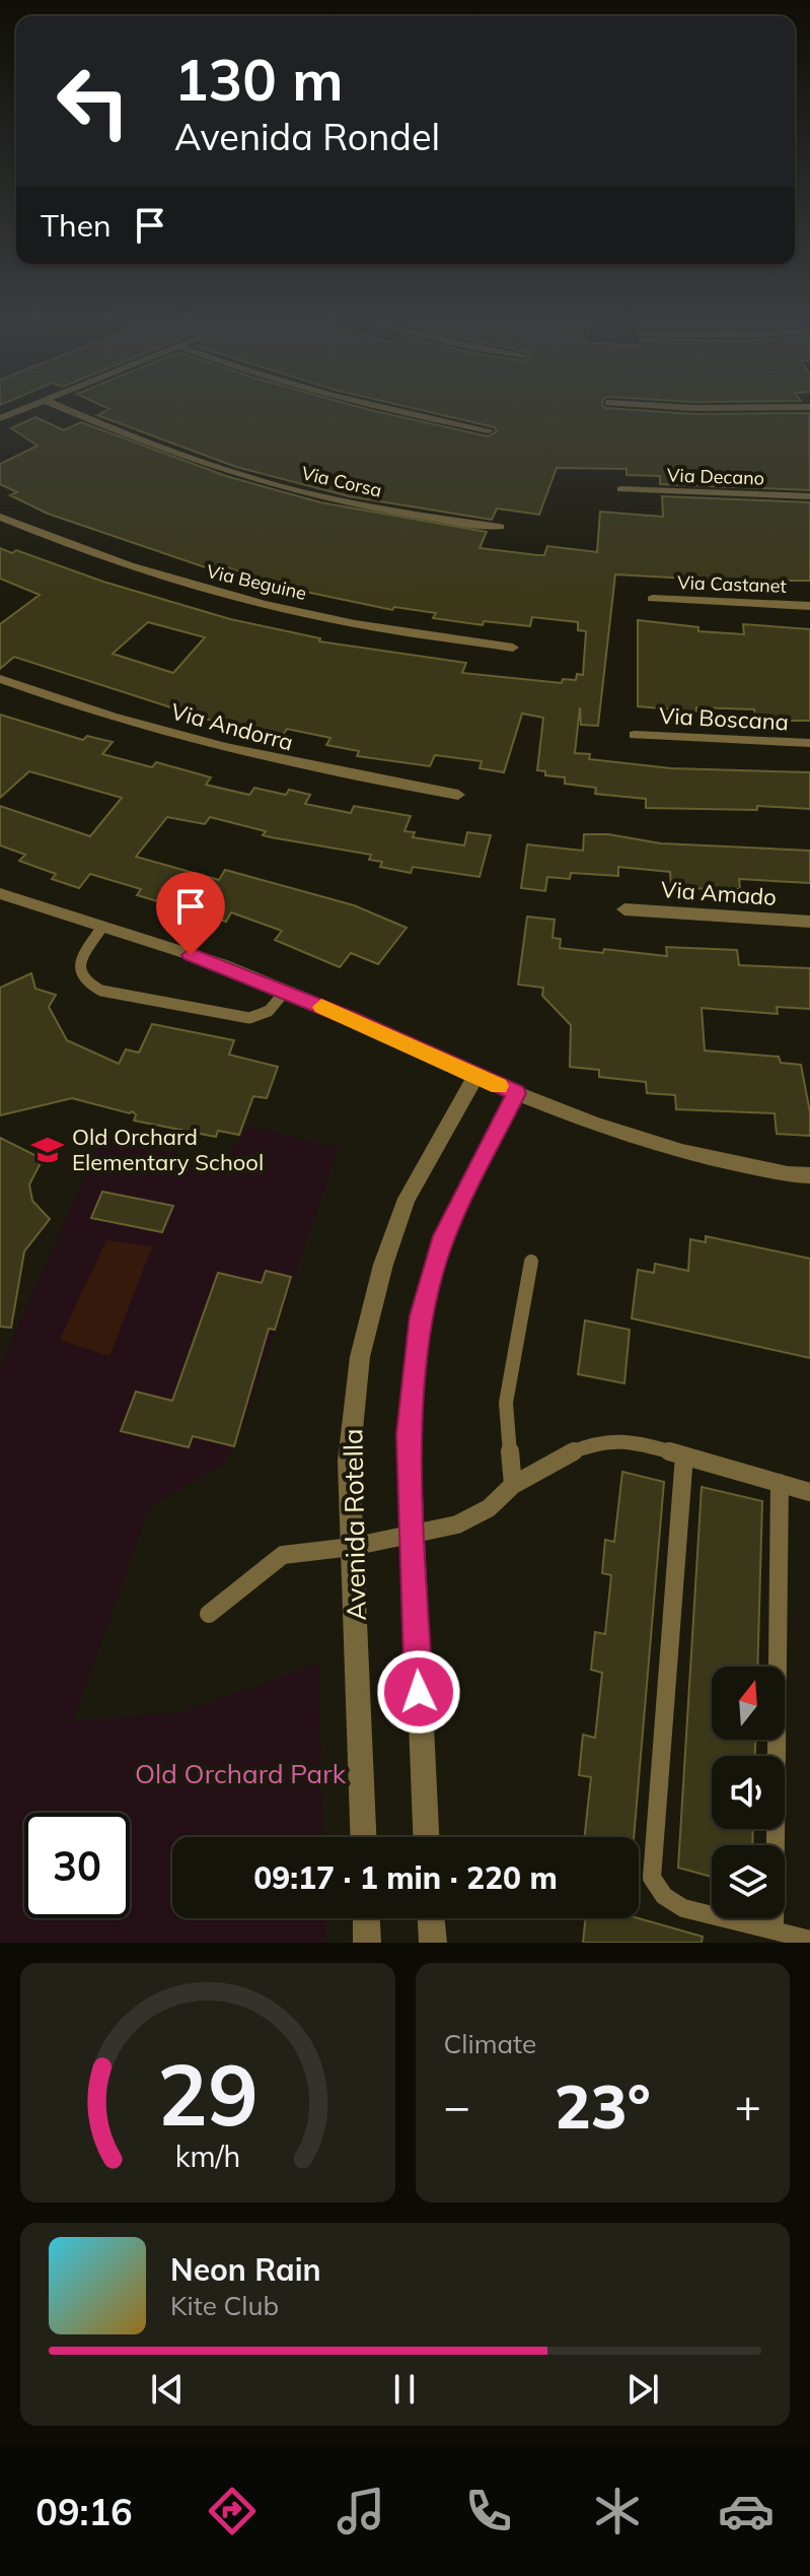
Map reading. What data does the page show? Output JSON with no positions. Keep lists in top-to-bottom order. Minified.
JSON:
{"streets":{"street":["Via Decano","Via Corsa","Via Beguine","Via Castanet","Via Boscana","Via Andorra","Via Amado","Avenida Rotella"]},"parks":["Old Orchard Park"],"places":{"school or university":["Old Orchard Elementary School"]},"north":"top","page":{"turn":["130 m","Avenida Rondel"],"then":"Then","limit":"30","trip":"09:17 · 1 min · 220 m","tile":"Climate","heat":["−","23°","+"],"song":["Neon Rain","Kite Club"],"tabs":"09:16","gauge":["29","km/h"]}}
